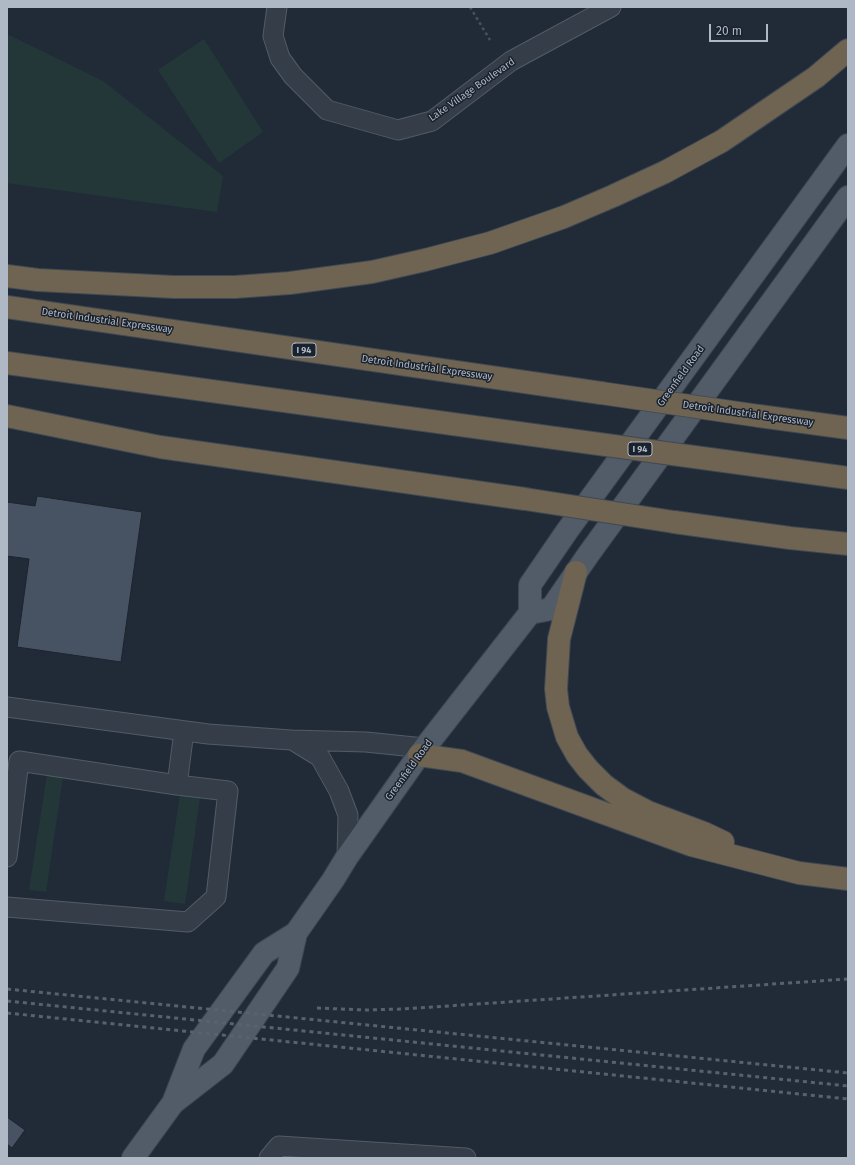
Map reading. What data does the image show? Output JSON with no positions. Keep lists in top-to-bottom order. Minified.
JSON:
{"streets":{"highway":["Detroit Industrial Expressway","I 94"],"main road":["Greenfield Road"],"street":["Lake Village Boulevard"]},"scale_bar":"20 m"}
